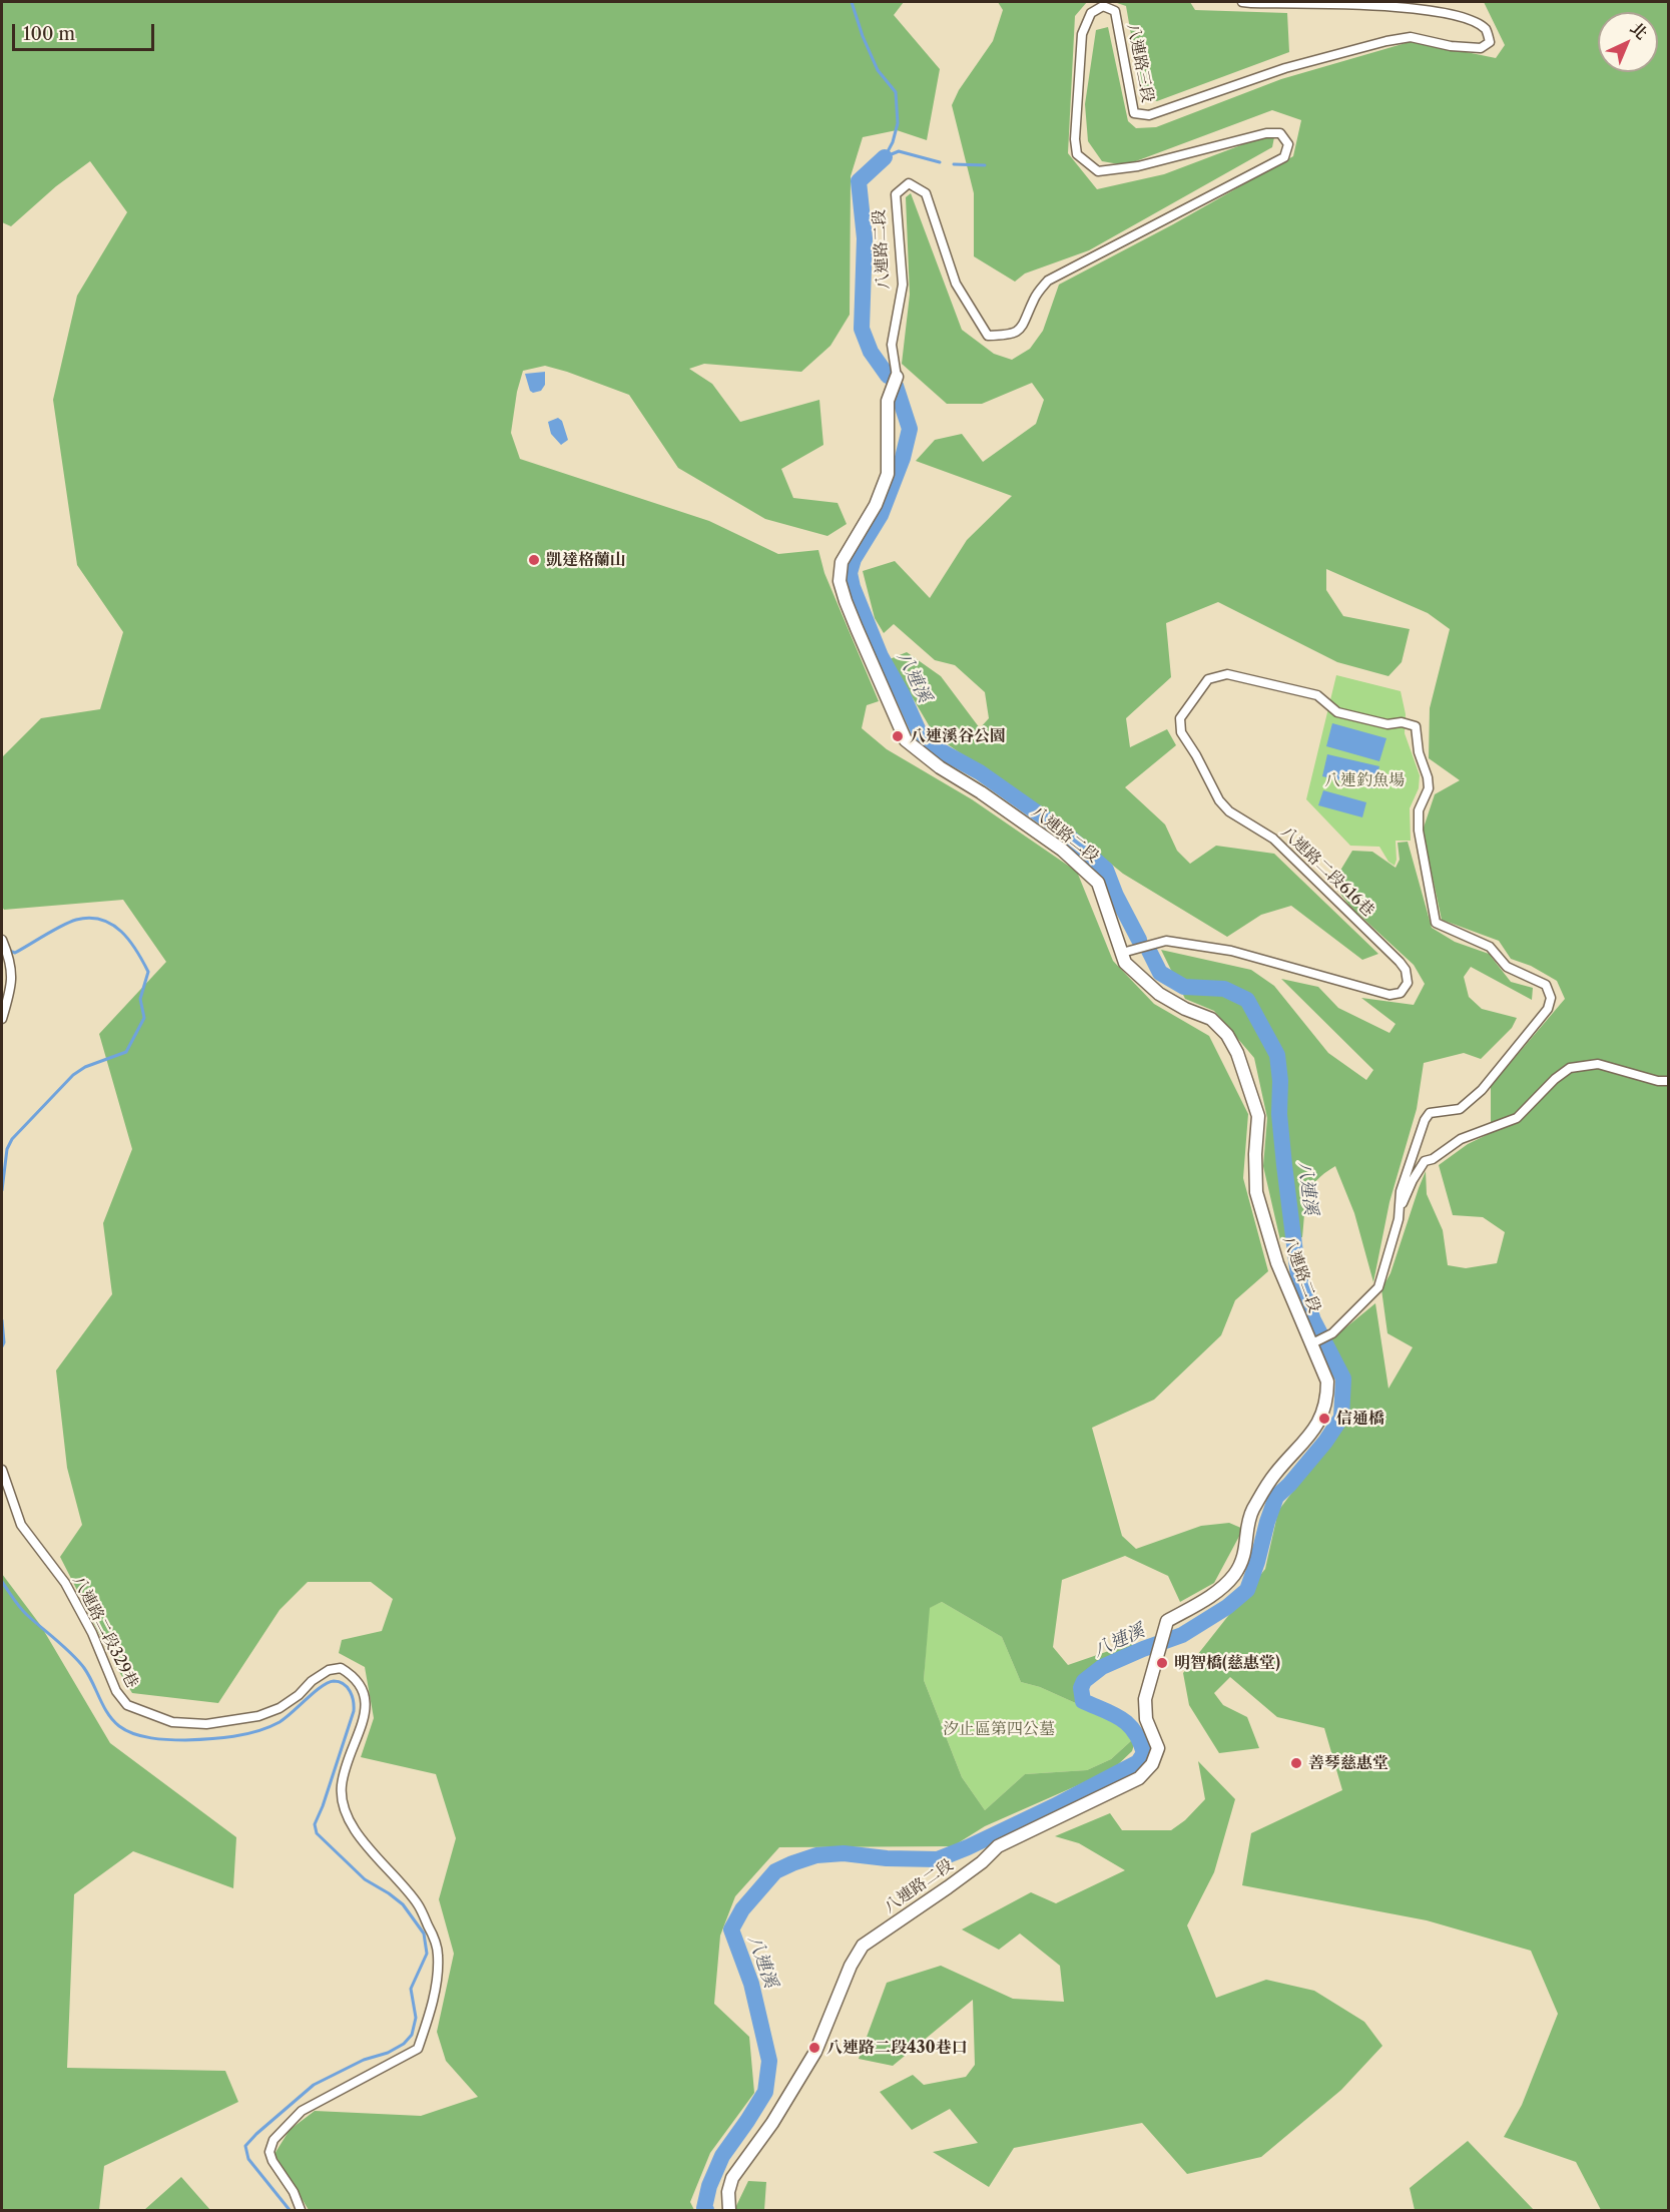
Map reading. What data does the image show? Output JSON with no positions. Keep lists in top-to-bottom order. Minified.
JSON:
{"streets":{"street":["八連路三段","八連路二段","八連路二段616巷","八連路二段329巷"]},"crossings":[["八連路三段","八連路二段"],["八連路二段","八連路二段616巷"]],"water":["八連溪"],"parks":["八連釣魚場","汐止區第四公墓"],"places":["凱達格蘭山","八連溪谷公園","信通橋","明智橋(慈惠堂)","善琴慈惠堂","八連路二段430巷口"],"scale_bar":"100 m","north":"top right"}
